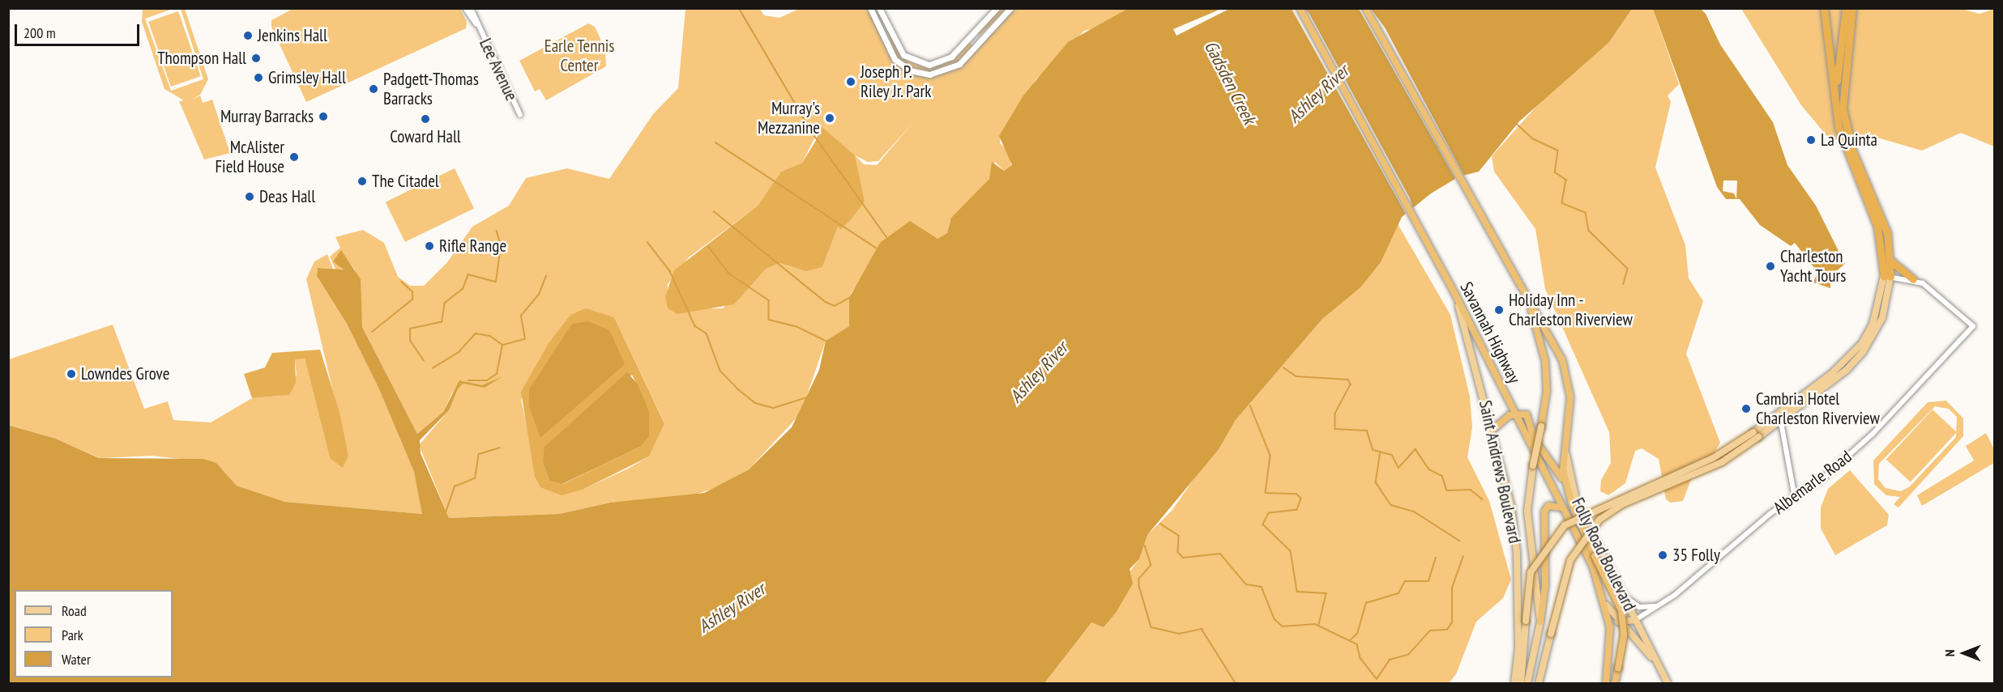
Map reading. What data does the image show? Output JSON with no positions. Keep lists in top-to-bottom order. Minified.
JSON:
{"streets":{"highway":["Savannah Highway"],"main road":["Saint Andrews Boulevard","Folly Road Boulevard"],"street":["Lee Avenue","Albemarle Road"]},"crossings":[["Savannah Highway","Saint Andrews Boulevard"],["Savannah Highway","Folly Road Boulevard"],["Albemarle Road","Folly Road Boulevard"]],"water":["Gadsden Creek","Ashley River"],"parks":["Earle Tennis Center"],"places":["Jenkins Hall","Thompson Hall","Grimsley Hall","Joseph P. Riley Jr. Park","Padgett-Thomas Barracks","Murray Barracks","Murray's Mezzanine","Coward Hall","La Quinta","McAlister Field House","The Citadel","Deas Hall","Rifle Range","Charleston Yacht Tours","Holiday Inn - Charleston Riverview","Lowndes Grove","Cambria Hotel Charleston Riverview","35 Folly"],"legend":["Road","Park","Water"],"scale_bar":"200 m","north":"left"}
